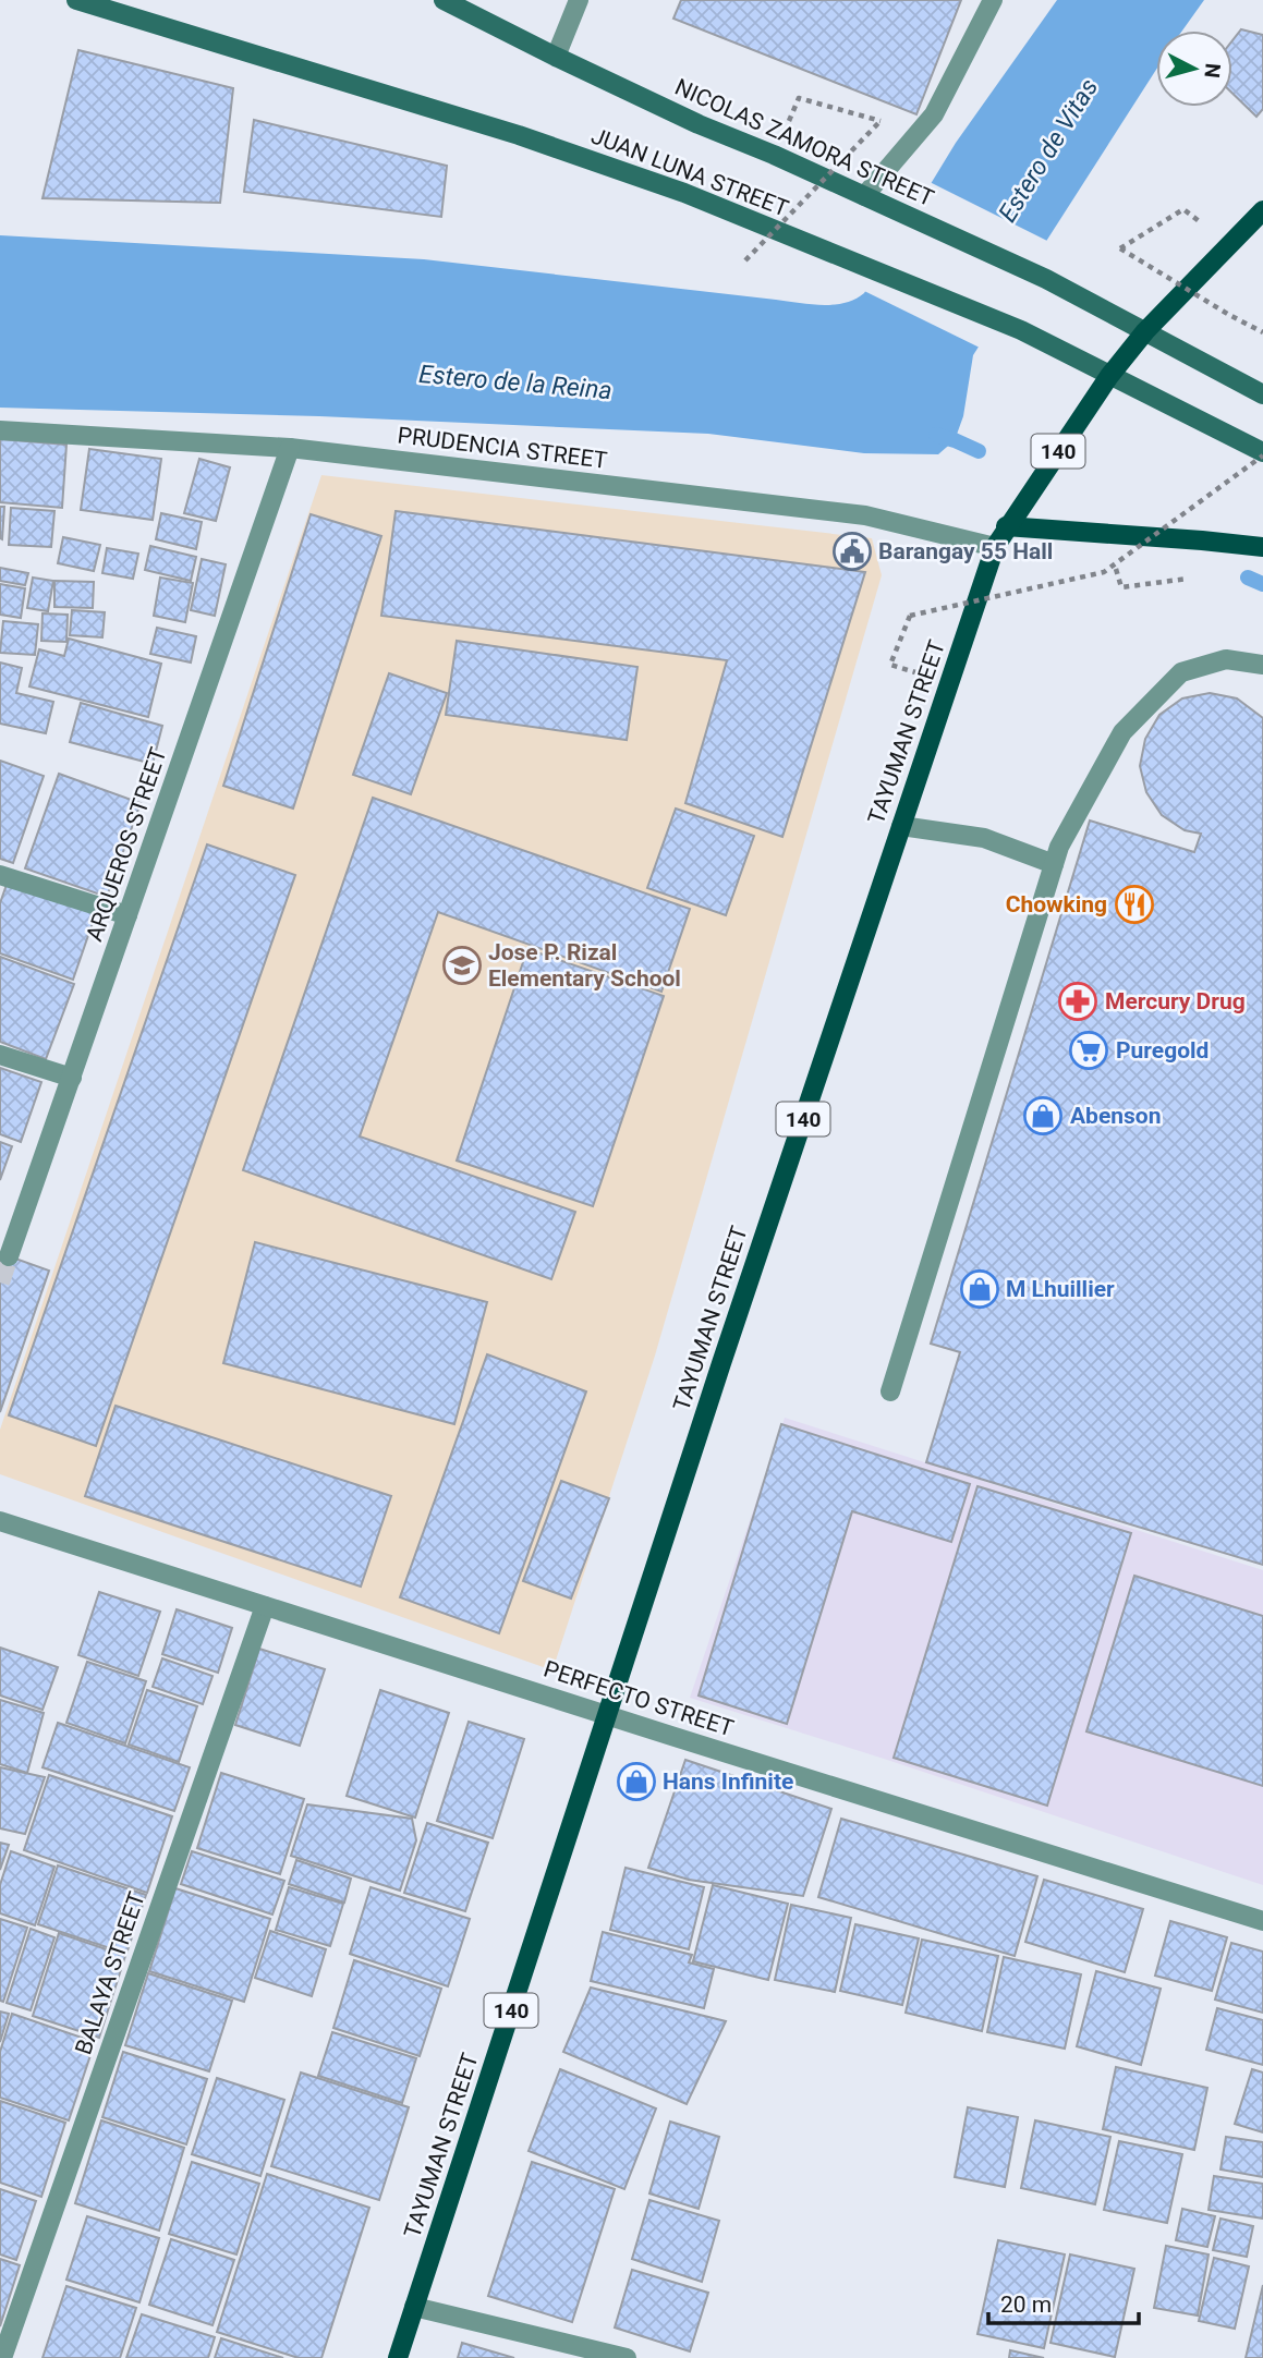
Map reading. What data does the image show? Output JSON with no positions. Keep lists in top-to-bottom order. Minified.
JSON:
{"streets":{"main road":["NICOLAS ZAMORA STREET","JUAN LUNA STREET","140","TAYUMAN STREET"],"street":["PRUDENCIA STREET","ARQUEROS STREET","PERFECTO STREET","BALAYA STREET"]},"crossings":[["NICOLAS ZAMORA STREET","140"],["NICOLAS ZAMORA STREET","TAYUMAN STREET"],["JUAN LUNA STREET","TAYUMAN STREET"],["PRUDENCIA STREET","TAYUMAN STREET"],["PRUDENCIA STREET","ARQUEROS STREET"],["140","TAYUMAN STREET"],["TAYUMAN STREET","PERFECTO STREET"],["PERFECTO STREET","BALAYA STREET"]],"water":["Estero de Vitas","Estero de la Reina"],"places":{"public building":["Barangay 55 Hall"],"restaurant":["Chowking"],"school or university":["Jose P. Rizal Elementary School"],"pharmacy":["Mercury Drug"],"supermarket":["Puregold"],"shop":["Abenson","M Lhuillier","Hans Infinite"]},"scale_bar":"20 m","north":"right"}
